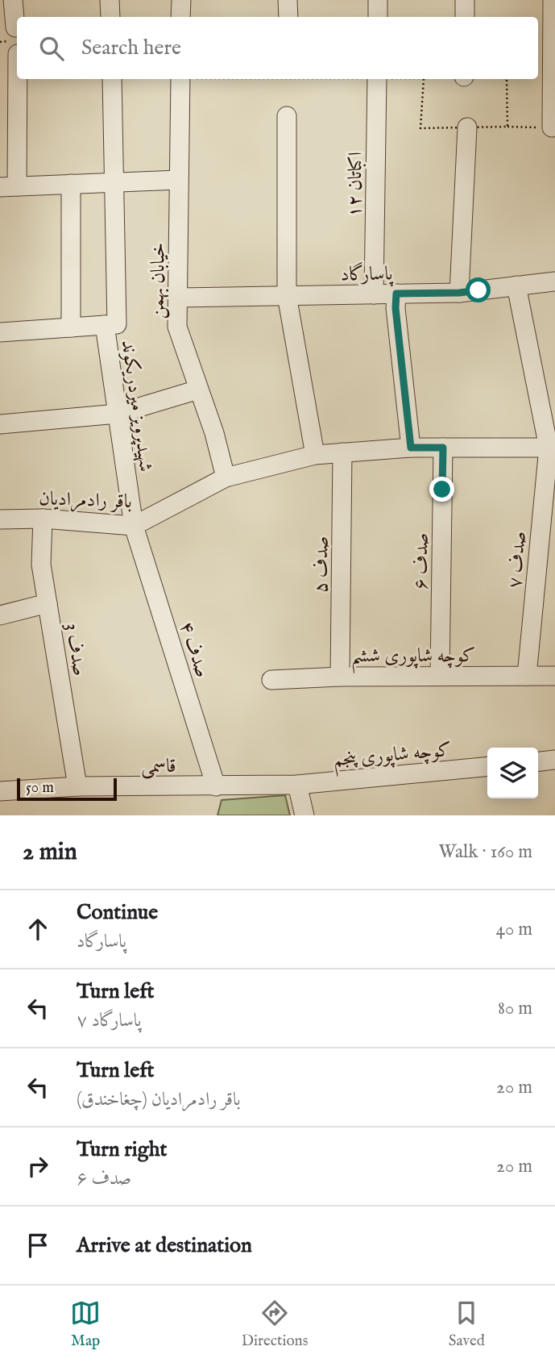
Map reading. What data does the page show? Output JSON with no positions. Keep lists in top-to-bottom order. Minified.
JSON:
{"streets":{"street":["اکباتان ۱۲","پاسارگاد","خیابان بهمن","شهیدپرویز میردریکوند","باقر رادمرادیان","صدف ۷","صدف ۶","صدف ۵","صدف 3","صدف ۴","کوچه شاپوری ششم","کوچه شاپوری پنجم","قاسمی"]},"crossings":[["اکباتان ۱۲","پاسارگاد"],["پاسارگاد","خیابان بهمن"],["پاسارگاد","صدف ۷"],["خیابان بهمن","باقر رادمرادیان"],["شهیدپرویز میردریکوند","باقر رادمرادیان"],["شهیدپرویز میردریکوند","صدف ۴"],["باقر رادمرادیان","صدف ۷"],["باقر رادمرادیان","صدف ۶"],["باقر رادمرادیان","صدف ۵"],["باقر رادمرادیان","صدف 3"],["باقر رادمرادیان","صدف ۴"],["صدف ۷","کوچه شاپوری ششم"],["صدف ۶","کوچه شاپوری ششم"],["صدف ۵","کوچه شاپوری ششم"],["صدف 3","قاسمی"],["صدف ۴","کوچه شاپوری پنجم"],["صدف ۴","قاسمی"],["کوچه شاپوری پنجم","قاسمی"]],"scale_bar":"50 m","page":{"search":"Search here","scale":"50 m","heading":["2 min","Walk · 160 m"],"list":[["Continue","پاسارگاد","40 m"],["Turn left","پاسارگاد ۷","80 m"],["Turn left","باقر رادمرادیان (چغاخندق)","20 m"],["Turn right","صدف ۶","20 m"],"Arrive at destination"],"nav":["Map","Directions","Saved"]}}
